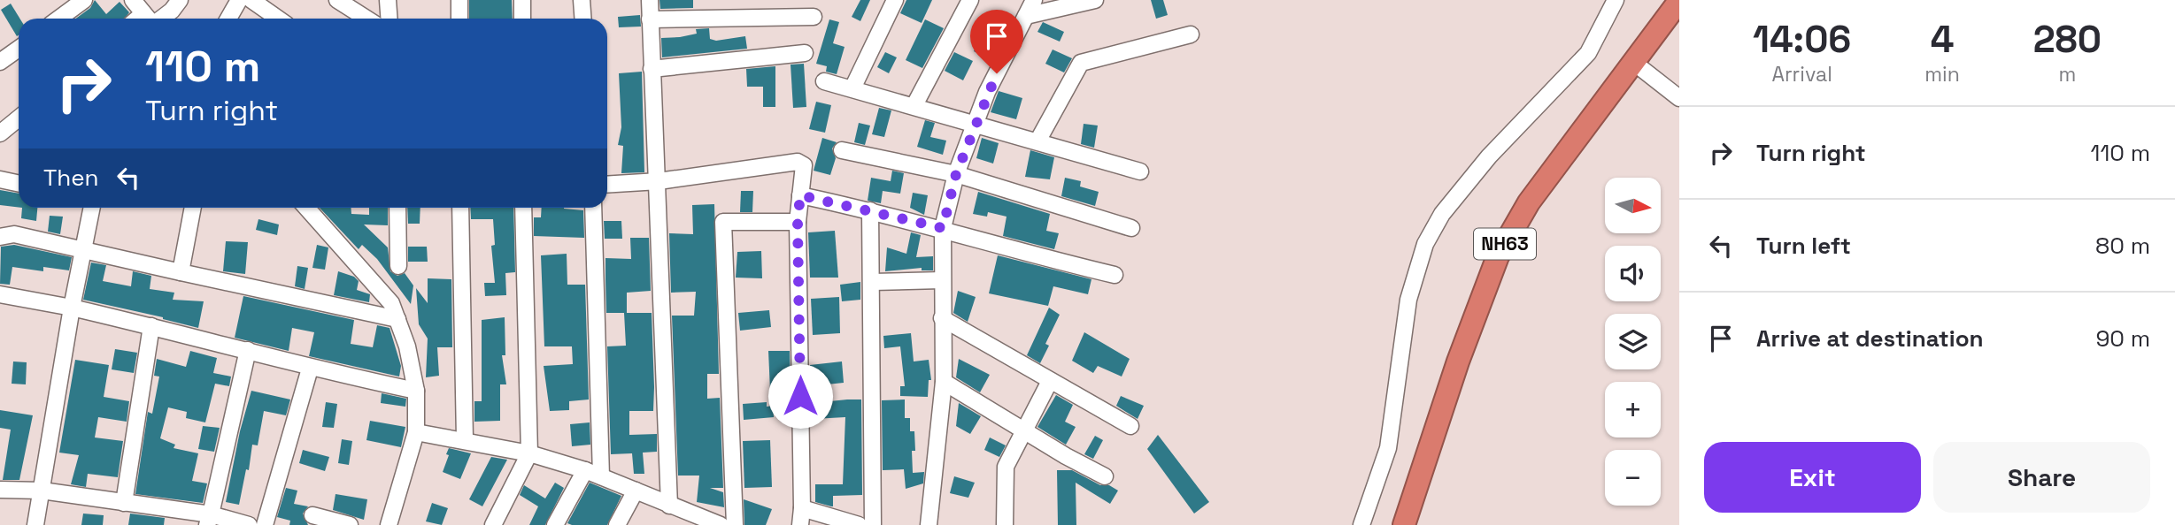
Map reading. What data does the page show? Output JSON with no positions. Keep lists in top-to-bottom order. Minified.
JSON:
{"streets":{"highway":["NH63"]},"north":"right","page":{"eta":["14:06","Arrival","4","min","280","m"],"turn":["110 m","Turn right"],"list":[{"name":"Turn right","value":"110 m"},{"name":"Turn left","value":"80 m"},{"name":"Arrive at destination","value":"90 m"}],"then":"Then","map_buttons":["+","−"],"buttons":["Exit","Share"]}}
